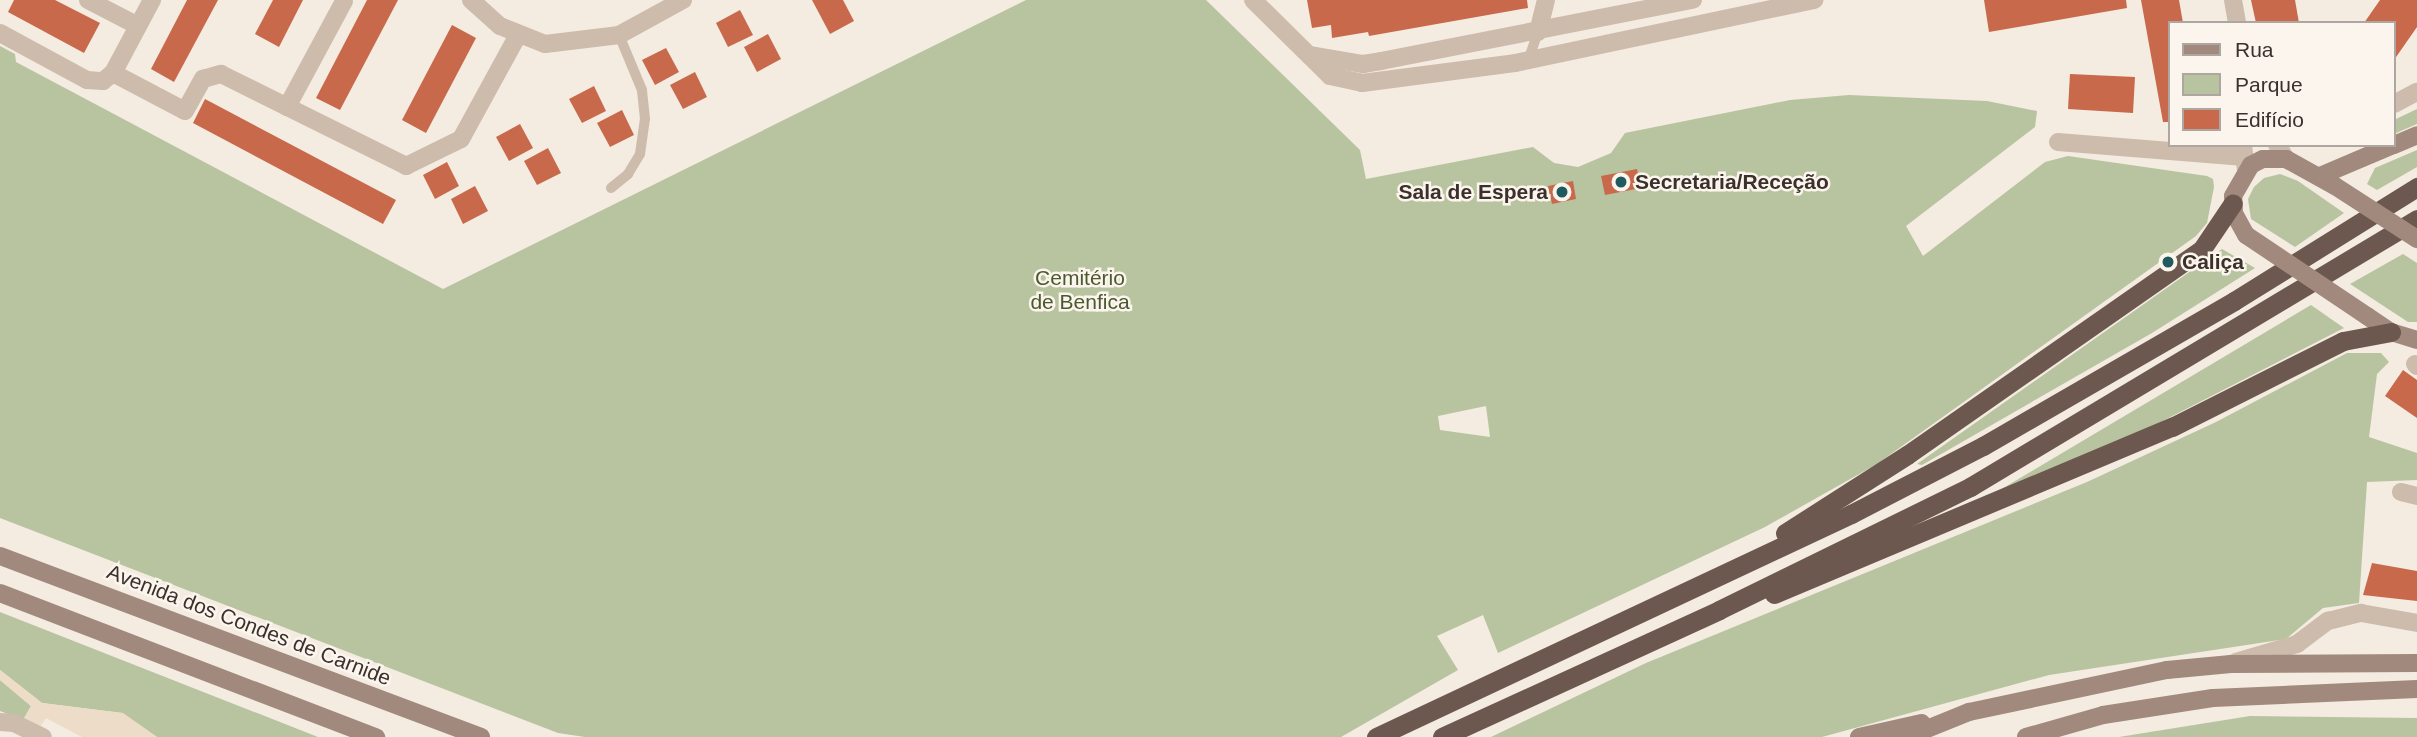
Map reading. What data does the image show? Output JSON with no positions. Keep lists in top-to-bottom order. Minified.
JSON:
{"streets":{"main road":["Avenida dos Condes de Carnide"]},"parks":["Cemitério de Benfica"],"places":["Secretaria/Receção","Sala de Espera","Caliça"],"legend":["Rua","Parque","Edifício"]}
